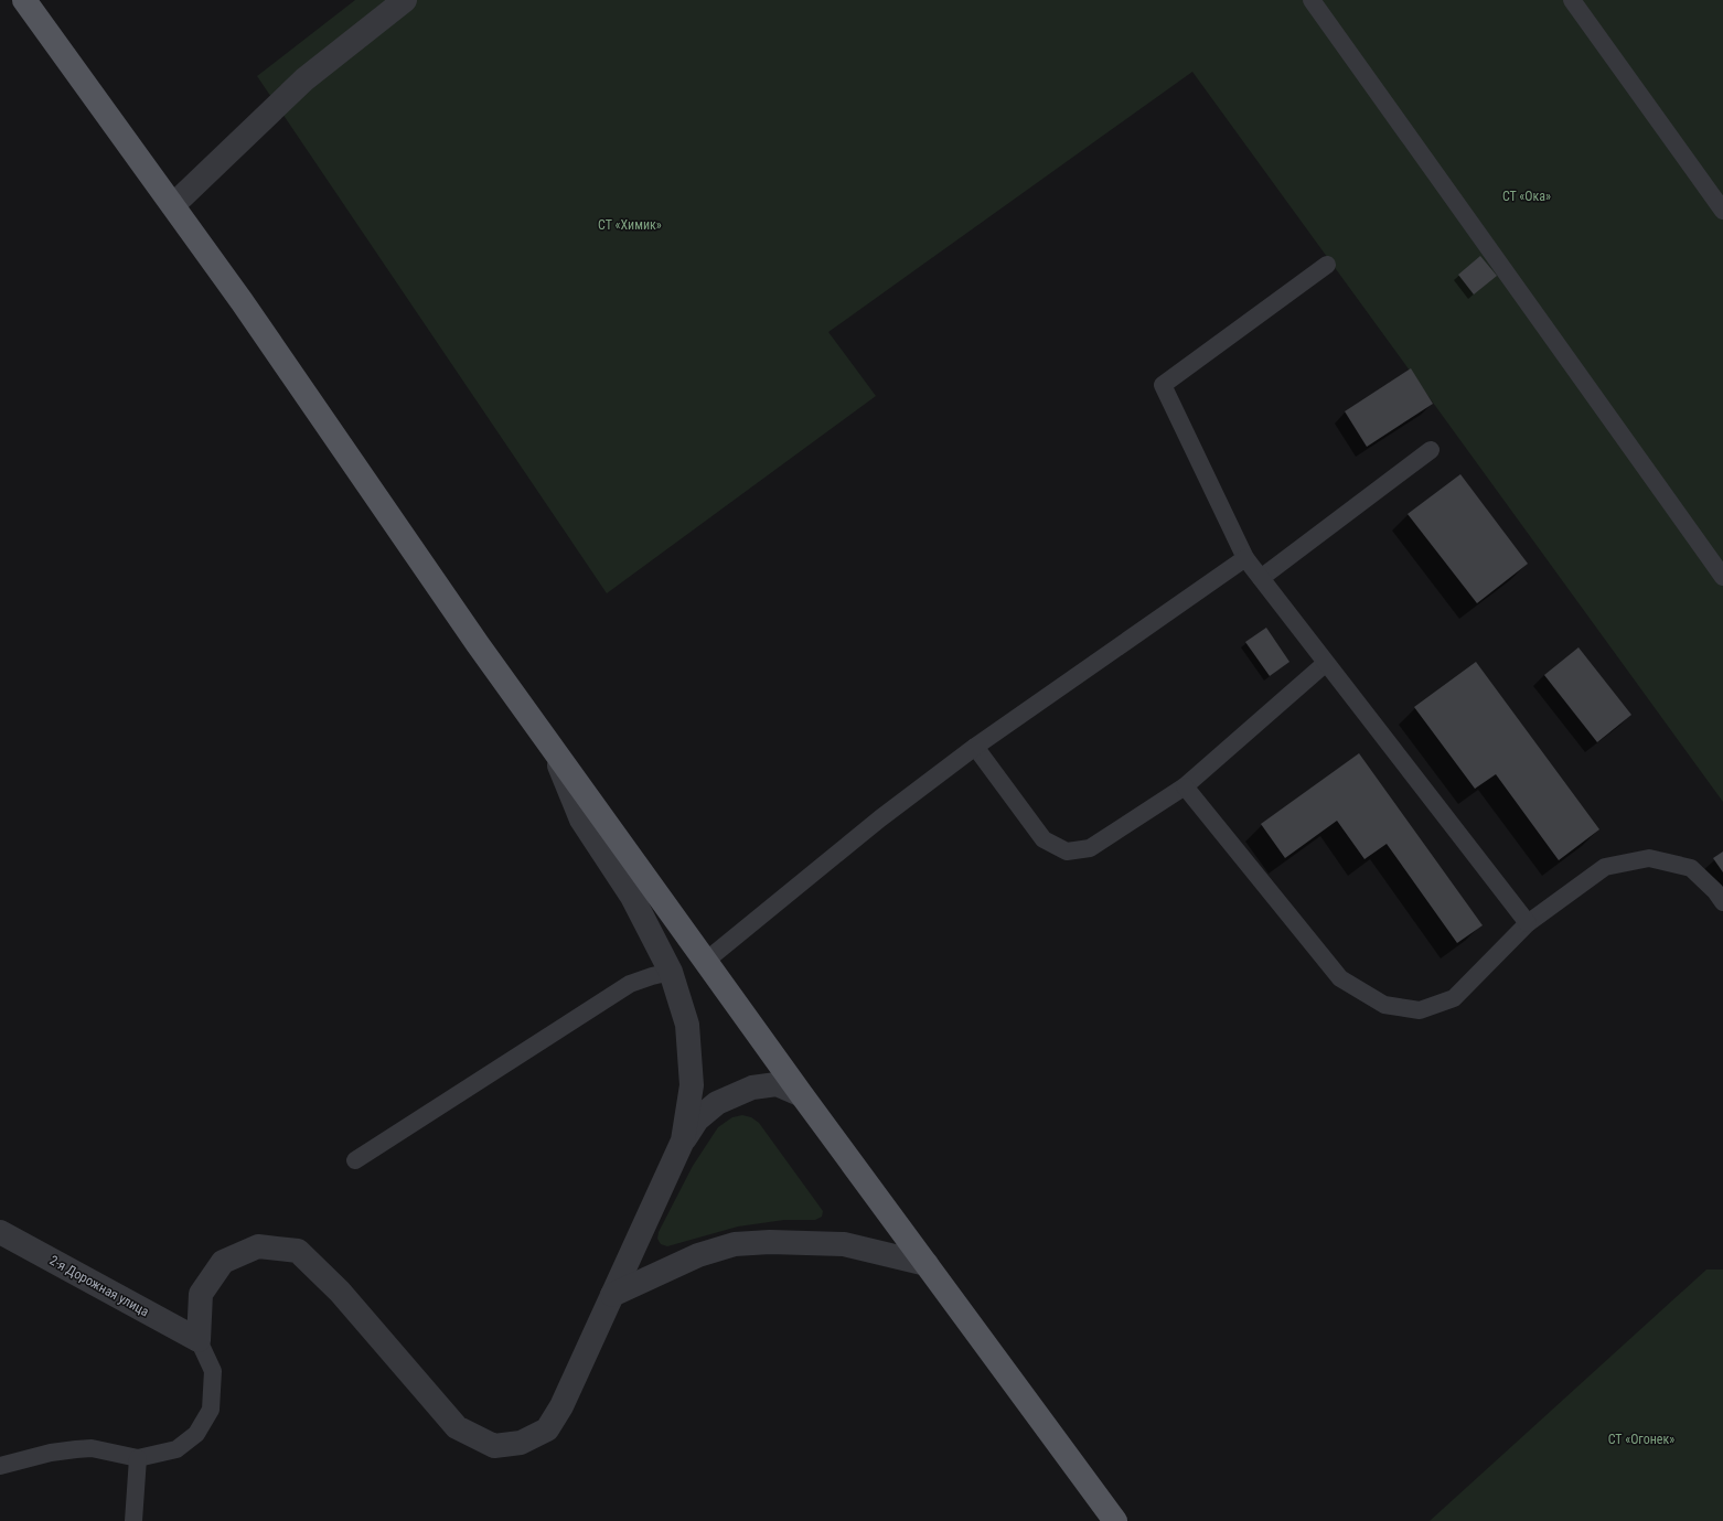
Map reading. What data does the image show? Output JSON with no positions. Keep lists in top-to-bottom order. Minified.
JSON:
{"streets":{"street":["2-я Дорожная улица"]},"parks":["СТ «Ока»","СТ «Химик»","СТ «Огонек»"]}
